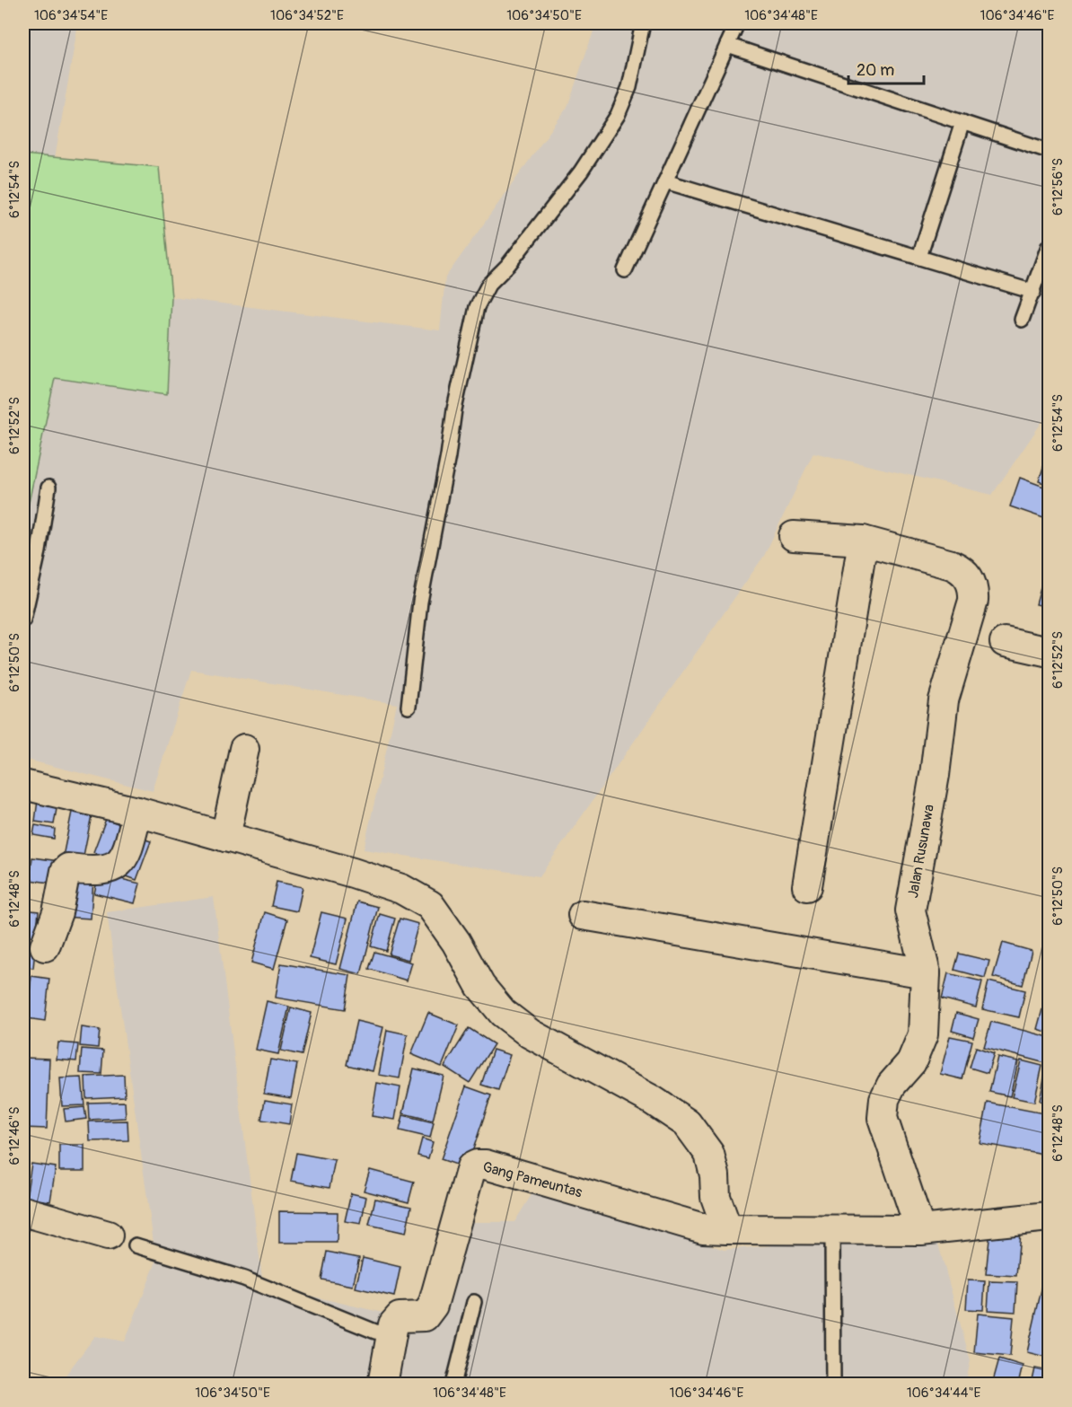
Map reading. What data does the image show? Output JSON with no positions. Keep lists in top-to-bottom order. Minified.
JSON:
{"streets":{"street":["Jalan Rusunawa","Gang Pameuntas"]},"scale_bar":"20 m","coordinates":["106°34'54\"E","106°34'52\"E","106°34'50\"E","106°34'48\"E","106°34'46\"E","6°12'56\"S","6°12'54\"S","6°12'52\"S","6°12'50\"S","6°12'48\"S","6°12'46\"S","106°34'44\"E"]}
